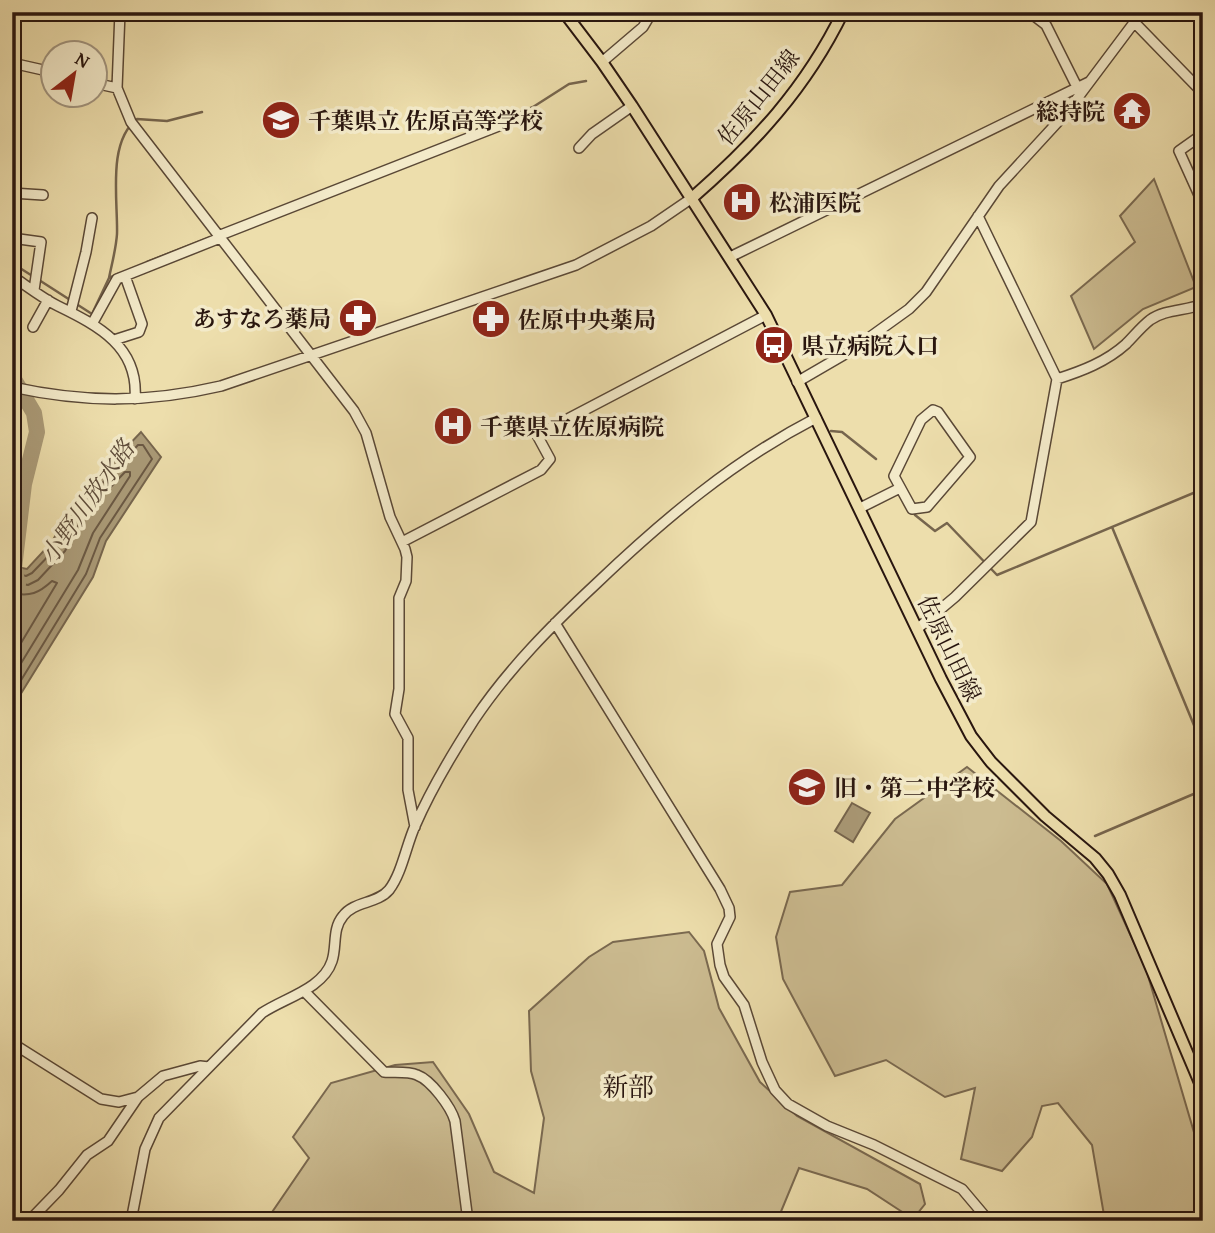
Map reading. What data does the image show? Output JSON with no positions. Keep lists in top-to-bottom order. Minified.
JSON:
{"streets":{"main road":["佐原山田線"]},"districts":["新部"],"water":["小野川放水路"],"places":{"temple":["総持院"],"school or university":["千葉県立 佐原高等学校","旧・第二中学校"],"hospital":["松浦医院","千葉県立佐原病院"],"pharmacy":["あすなろ薬局","佐原中央薬局"],"bus stop":["県立病院入口"]},"north":"top right"}
